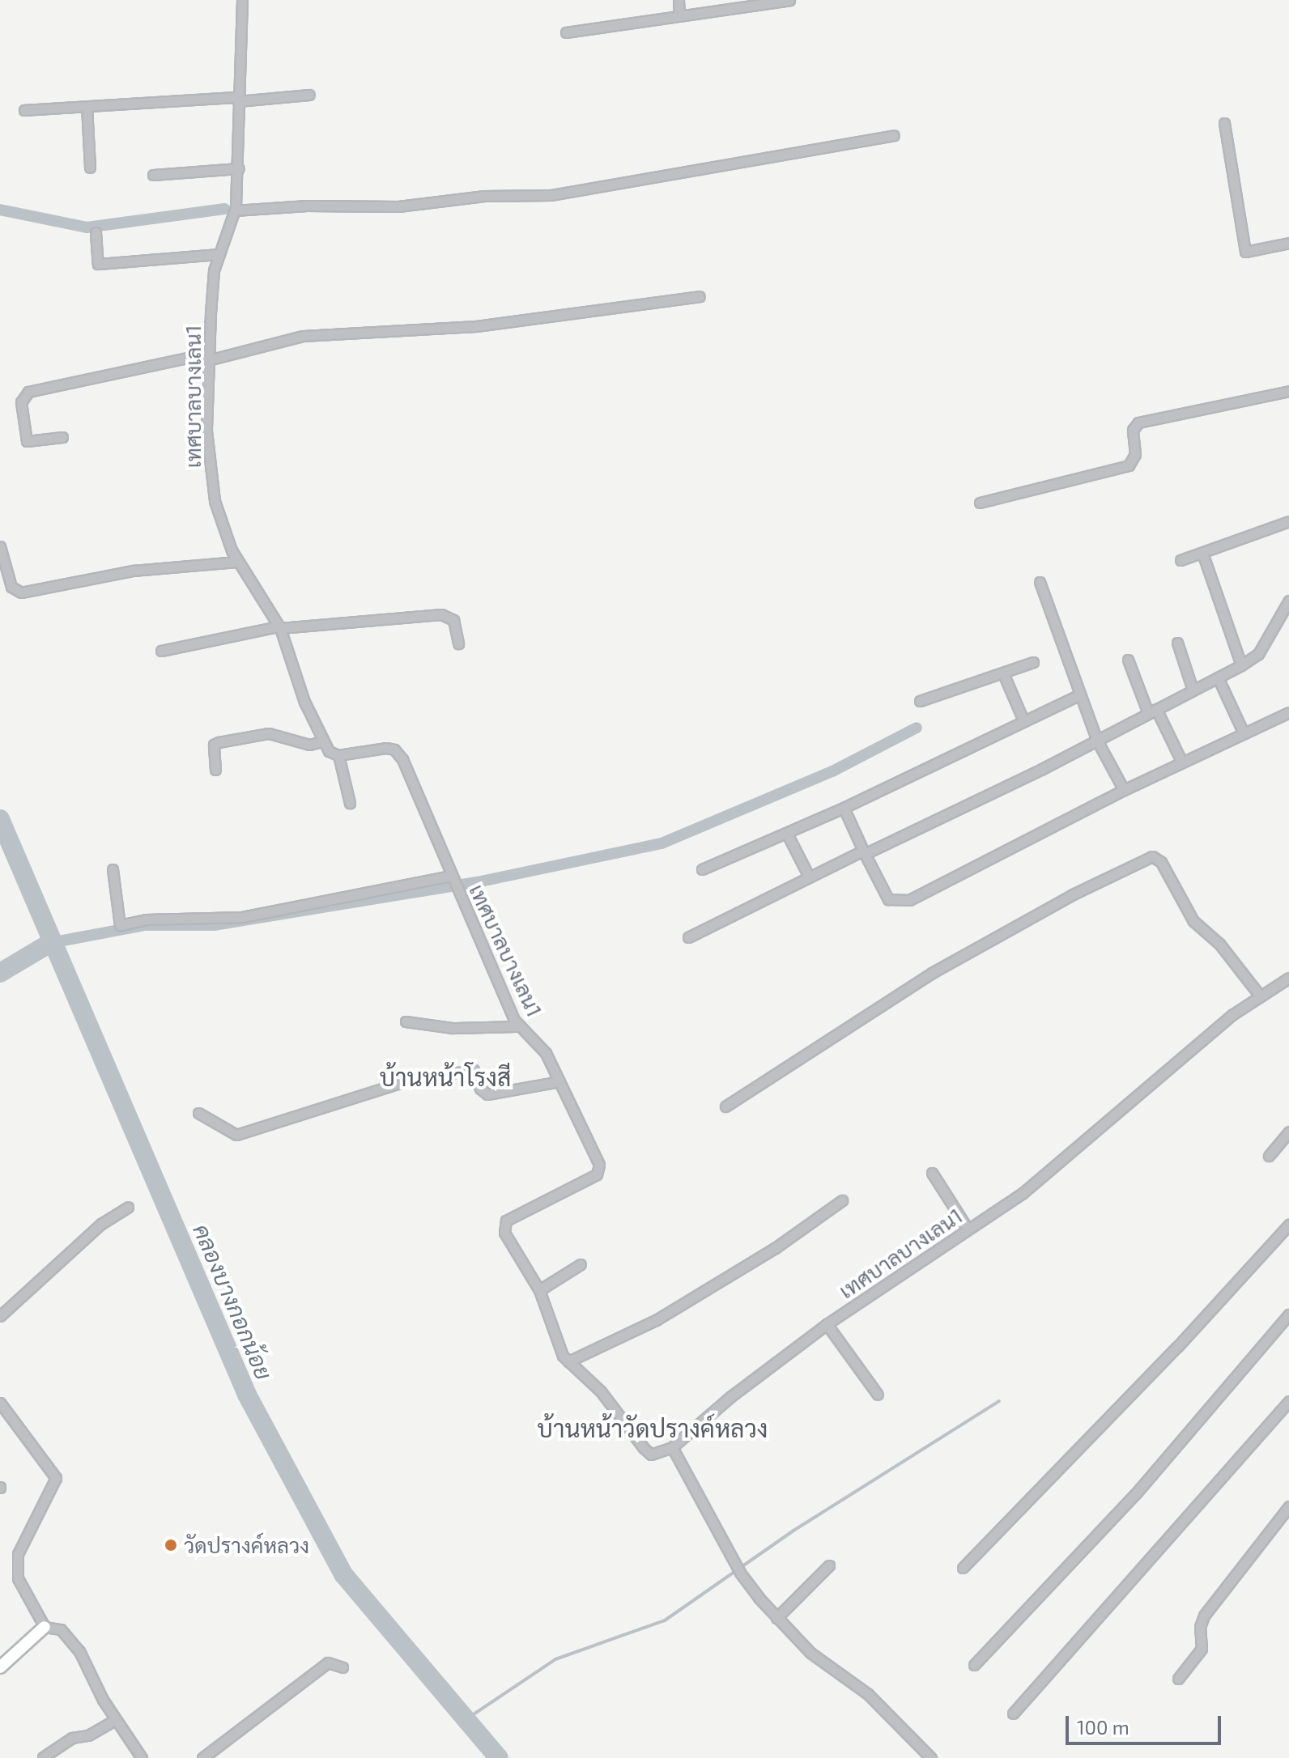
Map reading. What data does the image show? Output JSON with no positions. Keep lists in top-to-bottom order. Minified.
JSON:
{"streets":{"street":["เทศบาลบางเลน1"]},"districts":["บ้านหน้าโรงสี","บ้านหน้าวัดปรางค์หลวง"],"water":["คลองบางกอกน้อย"],"places":["วัดปรางค์หลวง"],"scale_bar":"100 m"}
